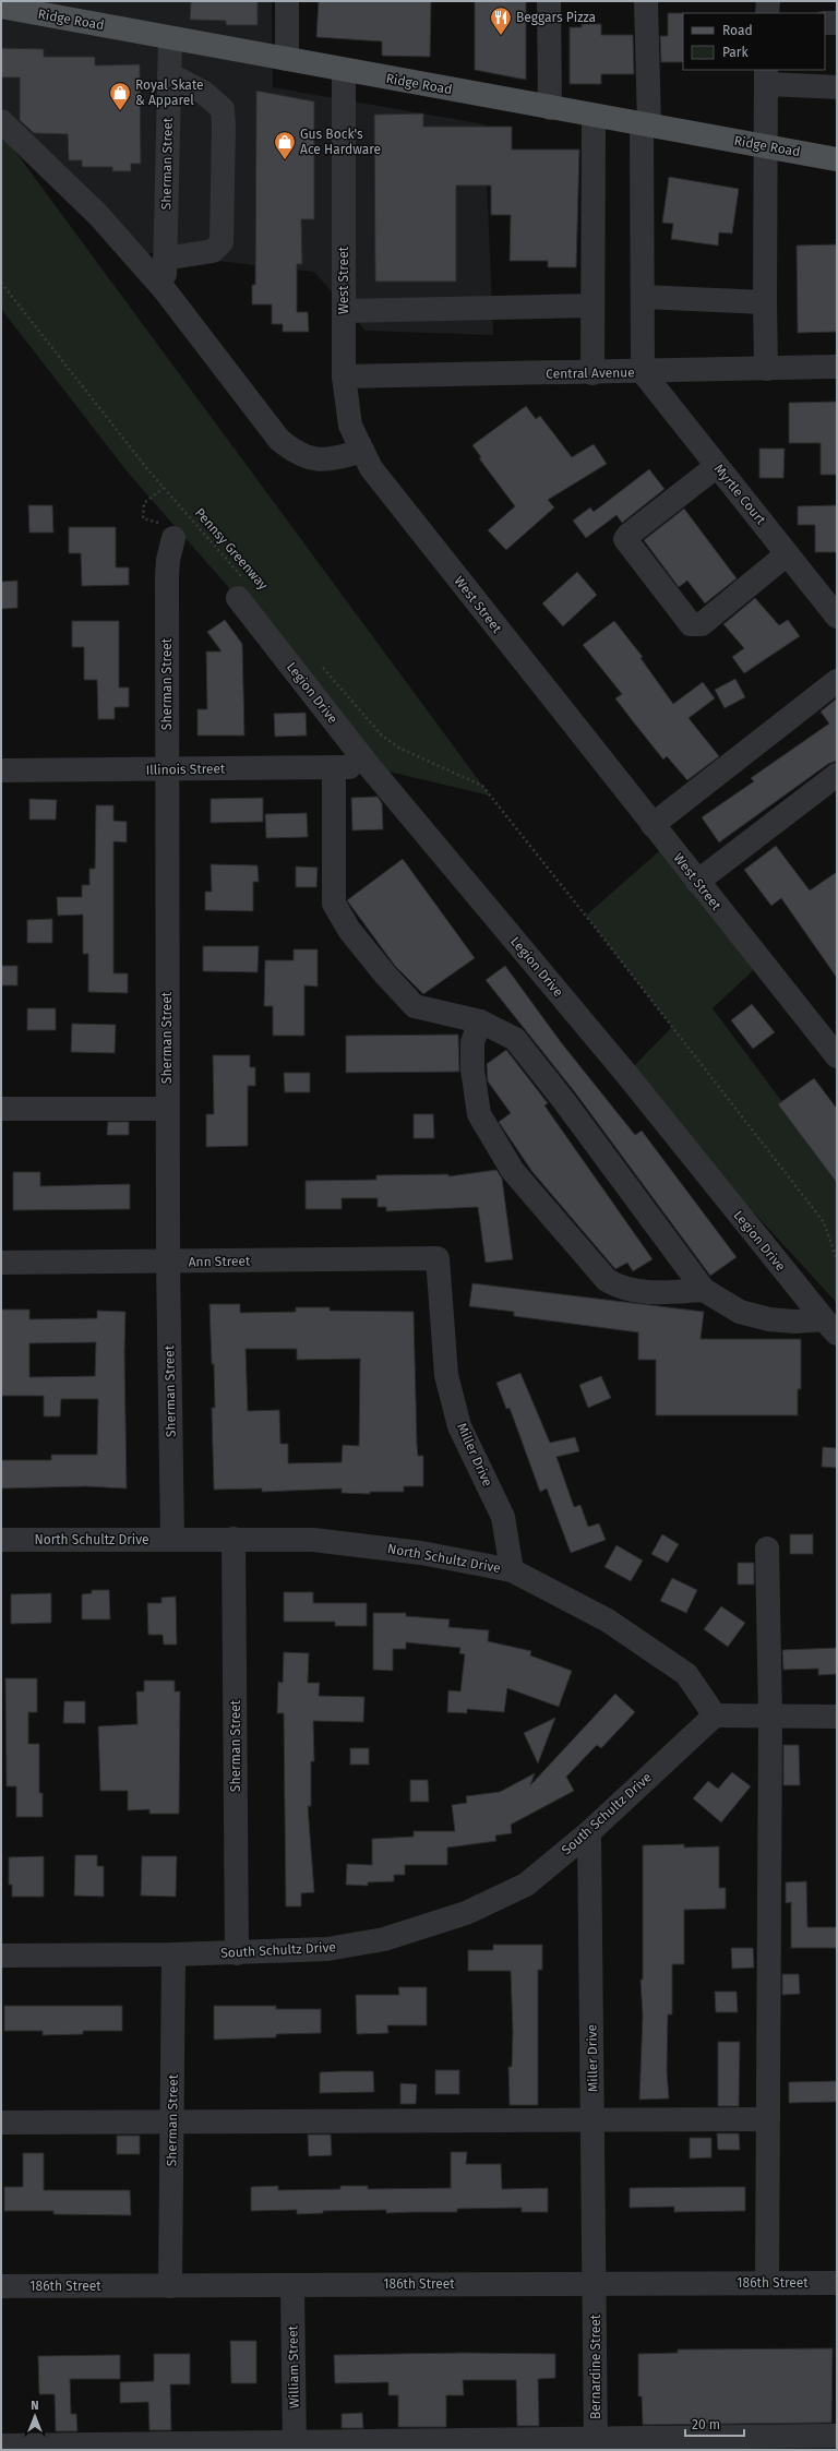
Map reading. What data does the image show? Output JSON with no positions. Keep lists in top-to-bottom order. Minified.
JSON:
{"streets":{"main road":["Ridge Road"],"street":["Sherman Street","West Street","Central Avenue","Myrtle Court","Legion Drive","Illinois Street","Ann Street","Miller Drive","North Schultz Drive","South Schultz Drive","186th Street","William Street","Bernardine Street"],"path":["Pennsy Greenway"]},"crossings":[["Ridge Road","Sherman Street"],["Ridge Road","West Street"],["Sherman Street","Illinois Street"],["Sherman Street","Ann Street"],["Sherman Street","North Schultz Drive"],["Sherman Street","South Schultz Drive"],["Sherman Street","186th Street"],["West Street","Central Avenue"],["Central Avenue","Myrtle Court"],["Pennsy Greenway","Legion Drive"],["Legion Drive","Illinois Street"],["Ann Street","Miller Drive"],["Miller Drive","North Schultz Drive"],["Miller Drive","South Schultz Drive"],["Miller Drive","186th Street"],["Miller Drive","Bernardine Street"],["North Schultz Drive","South Schultz Drive"],["186th Street","William Street"],["186th Street","Bernardine Street"]],"places":{"restaurant":["Beggars Pizza"],"shop":["Royal Skate & Apparel","Gus Bock's Ace Hardware"]},"legend":["Road","Park"],"scale_bar":"20 m","north":"top"}
